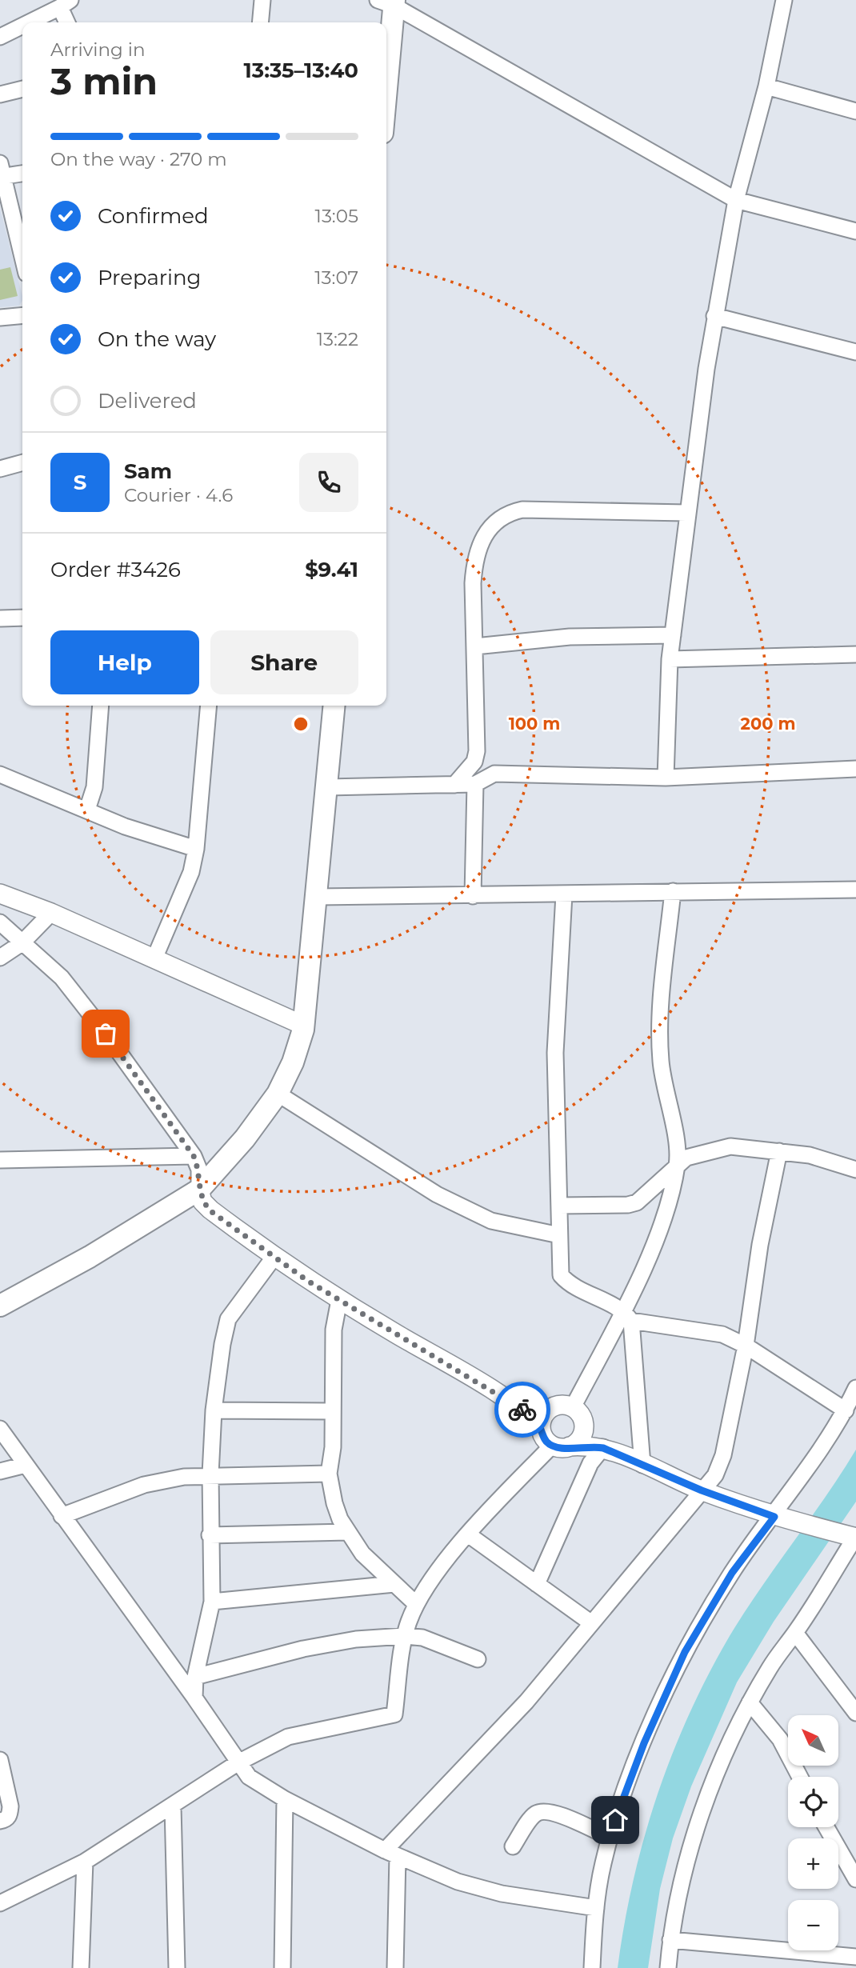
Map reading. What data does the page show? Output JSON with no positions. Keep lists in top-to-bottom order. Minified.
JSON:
{"north":"top left","page":{"heading":["3 min","Arriving in","13:35–13:40"],"panel":["Sam","Courier · 4.6","Order #3426","$9.41"],"bar":"On the way · 270 m","list":[["Confirmed","13:05"],["Preparing","13:07"],["On the way","13:22"],"Delivered"],"round":"S","buttons":["Help","Share"],"map_buttons":["+","−"]},"rings":["100 m","200 m"]}
